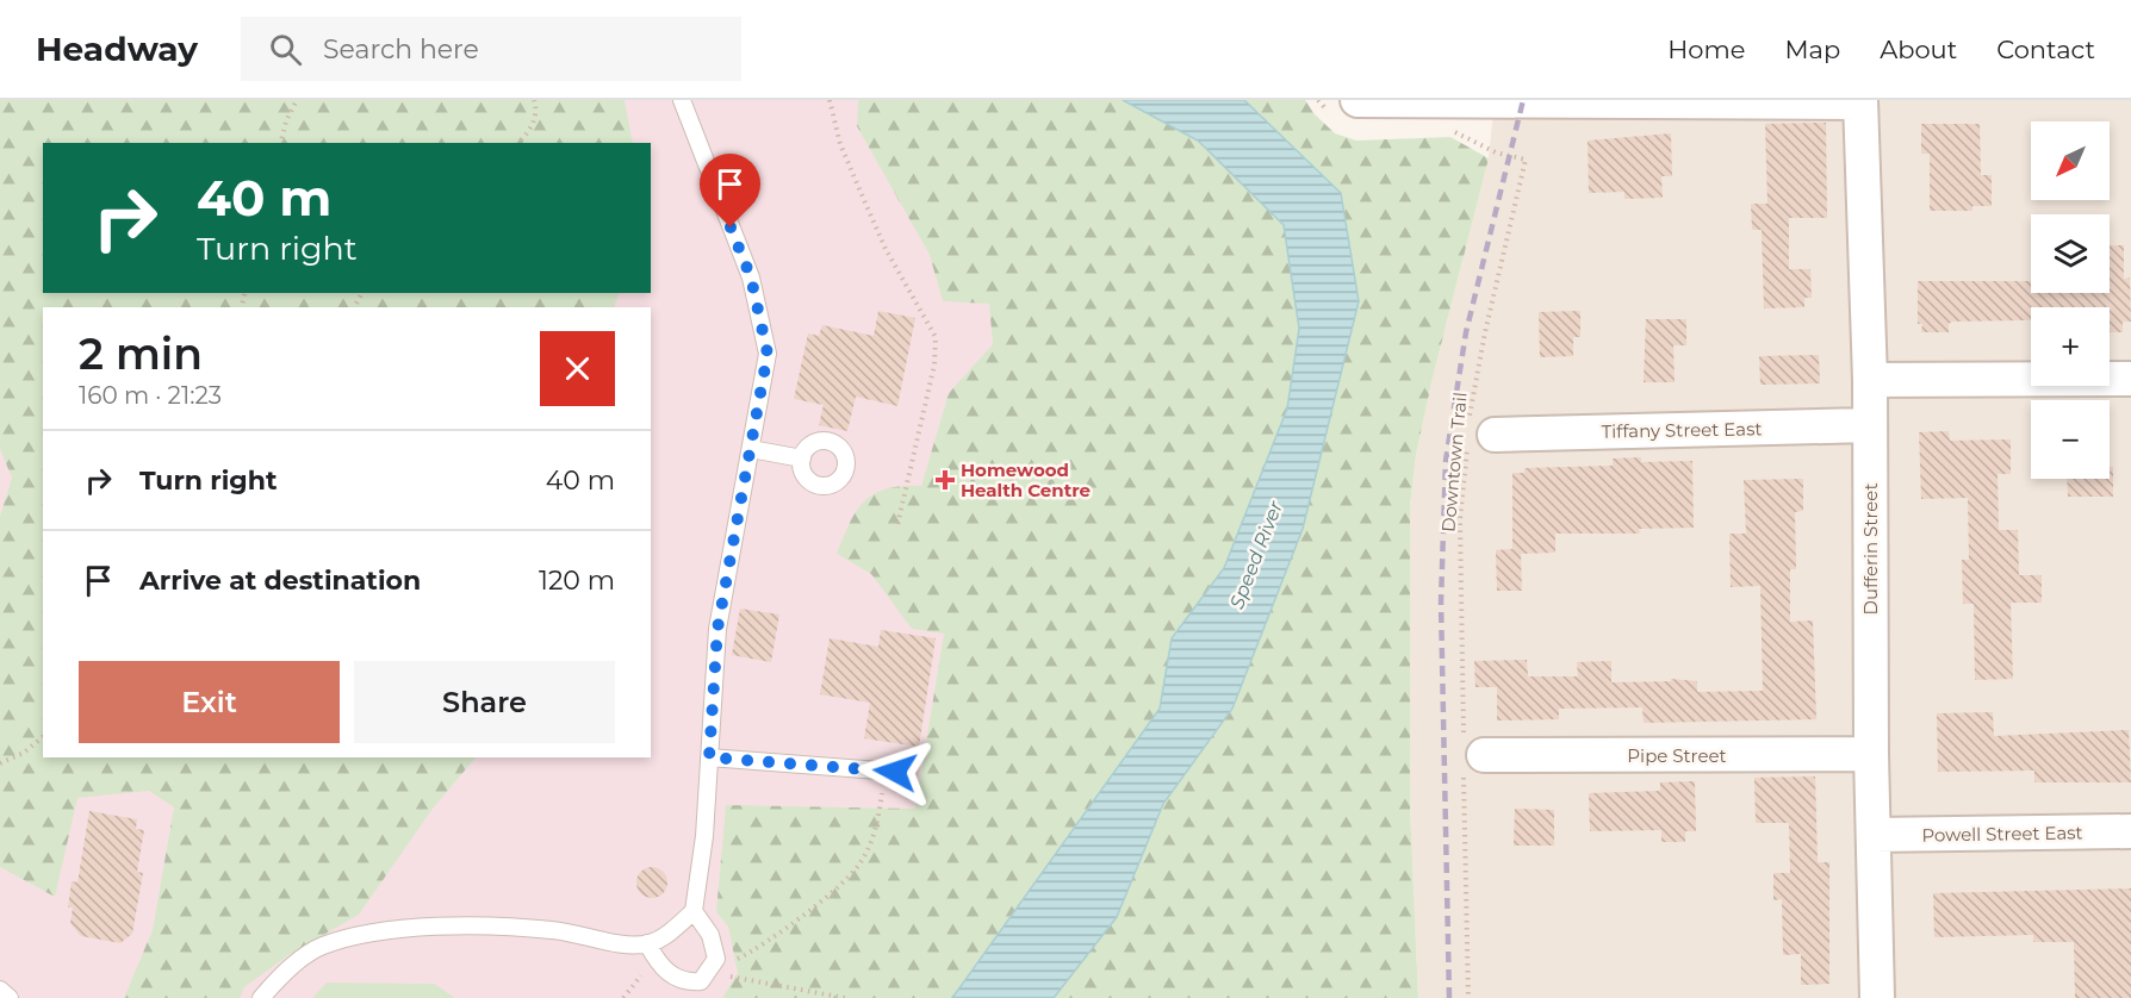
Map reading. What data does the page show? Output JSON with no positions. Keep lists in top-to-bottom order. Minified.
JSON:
{"streets":{"street":["Tiffany Street East","Dufferin Street","Pipe Street","Powell Street East"],"path":["Downtown Trail"]},"crossings":[["Tiffany Street East","Downtown Trail"],["Tiffany Street East","Dufferin Street"],["Downtown Trail","Pipe Street"],["Dufferin Street","Pipe Street"],["Dufferin Street","Powell Street East"]],"water":["Speed River"],"places":{"health":["Homewood Health Centre"]},"north":"bottom left","page":{"header":"Headway","search":"Search here","nav":["Home","Map","About","Contact"],"map_buttons":["+","−"],"turn":["40 m","Turn right"],"heading":["2 min","160 m · 21:23"],"list":[{"name":"Turn right","value":"40 m"},{"name":"Arrive at destination","value":"120 m"}],"buttons":["Exit","Share"]}}
